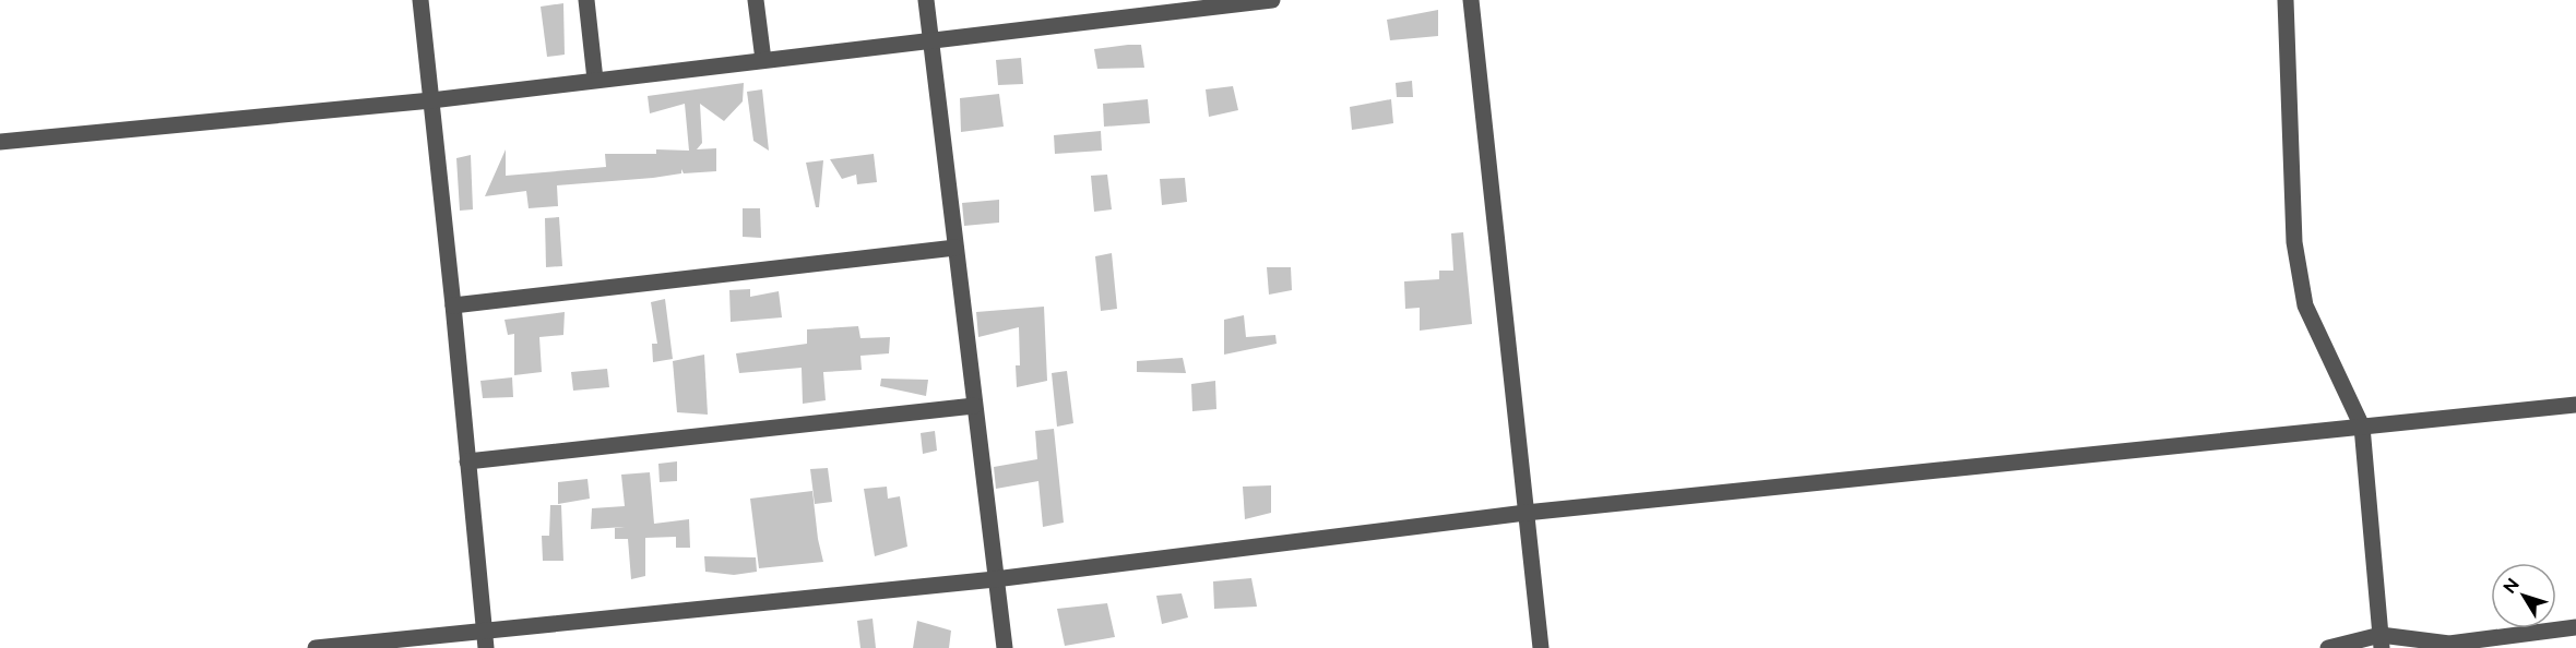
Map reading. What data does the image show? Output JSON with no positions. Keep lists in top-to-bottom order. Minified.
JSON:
{"north":"top left"}
